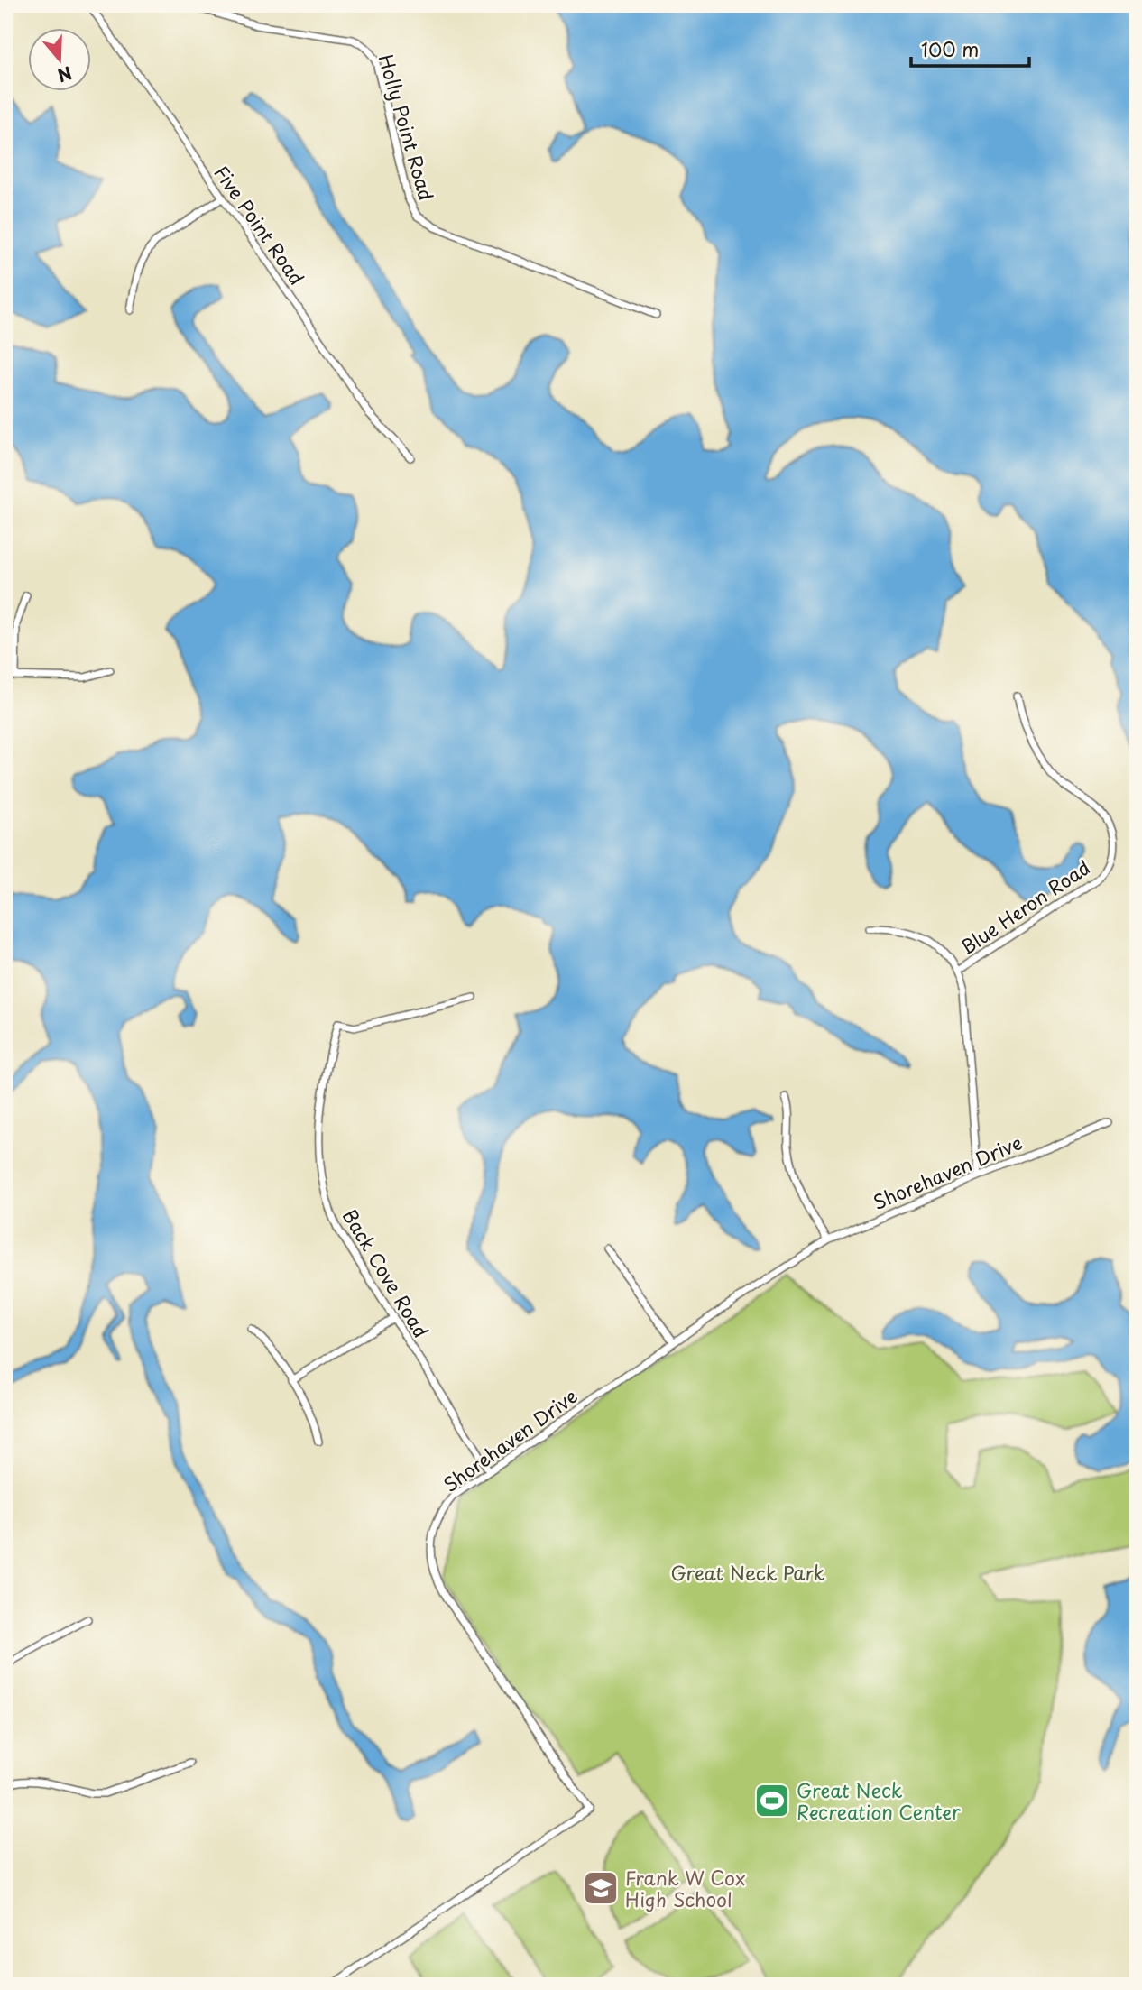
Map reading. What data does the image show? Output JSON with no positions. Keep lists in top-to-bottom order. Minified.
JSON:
{"streets":{"street":["Holly Point Road","Five Point Road","Blue Heron Road","Shorehaven Drive","Back Cove Road"]},"crossings":[["Blue Heron Road","Shorehaven Drive"],["Shorehaven Drive","Back Cove Road"]],"parks":["Great Neck Park"],"places":{"sports":["Great Neck Recreation Center"],"school or university":["Frank W Cox High School"]},"scale_bar":"100 m","north":"bottom"}
